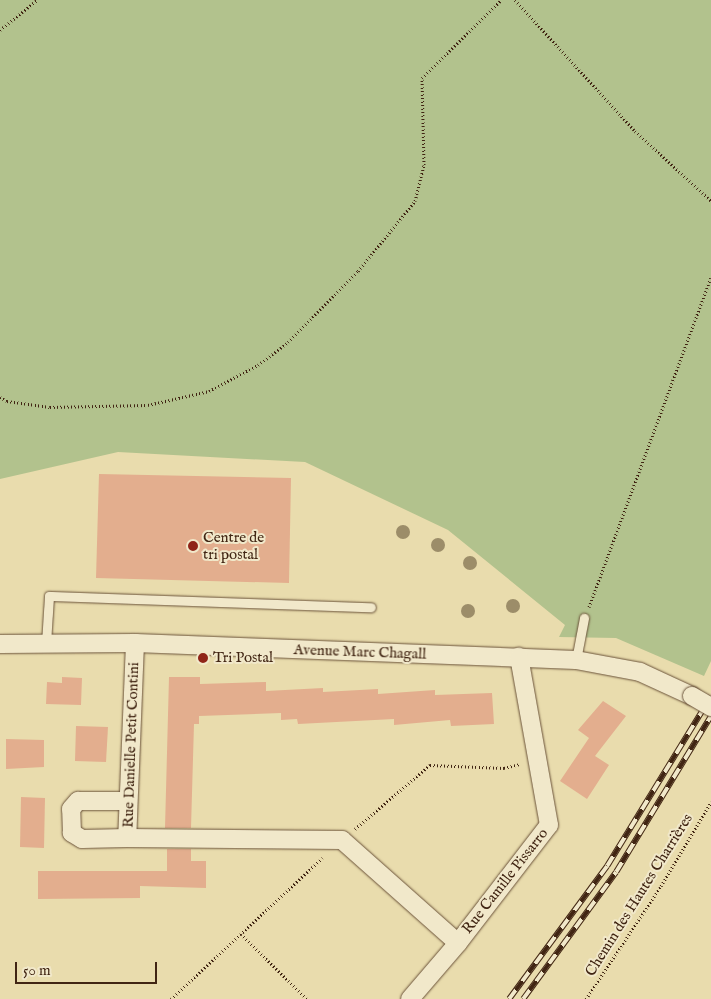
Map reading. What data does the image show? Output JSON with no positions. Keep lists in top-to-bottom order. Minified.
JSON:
{"streets":{"street":["Avenue Marc Chagall","Rue Danielle Petit Contini","Rue Camille Pissarro"],"path":["Chemin des Hautes Charrières"]},"crossings":[["Avenue Marc Chagall","Rue Danielle Petit Contini"],["Avenue Marc Chagall","Rue Camille Pissarro"],["Rue Danielle Petit Contini","Rue Camille Pissarro"]],"places":["Centre de tri postal","Tri Postal"],"scale_bar":"50 m"}
